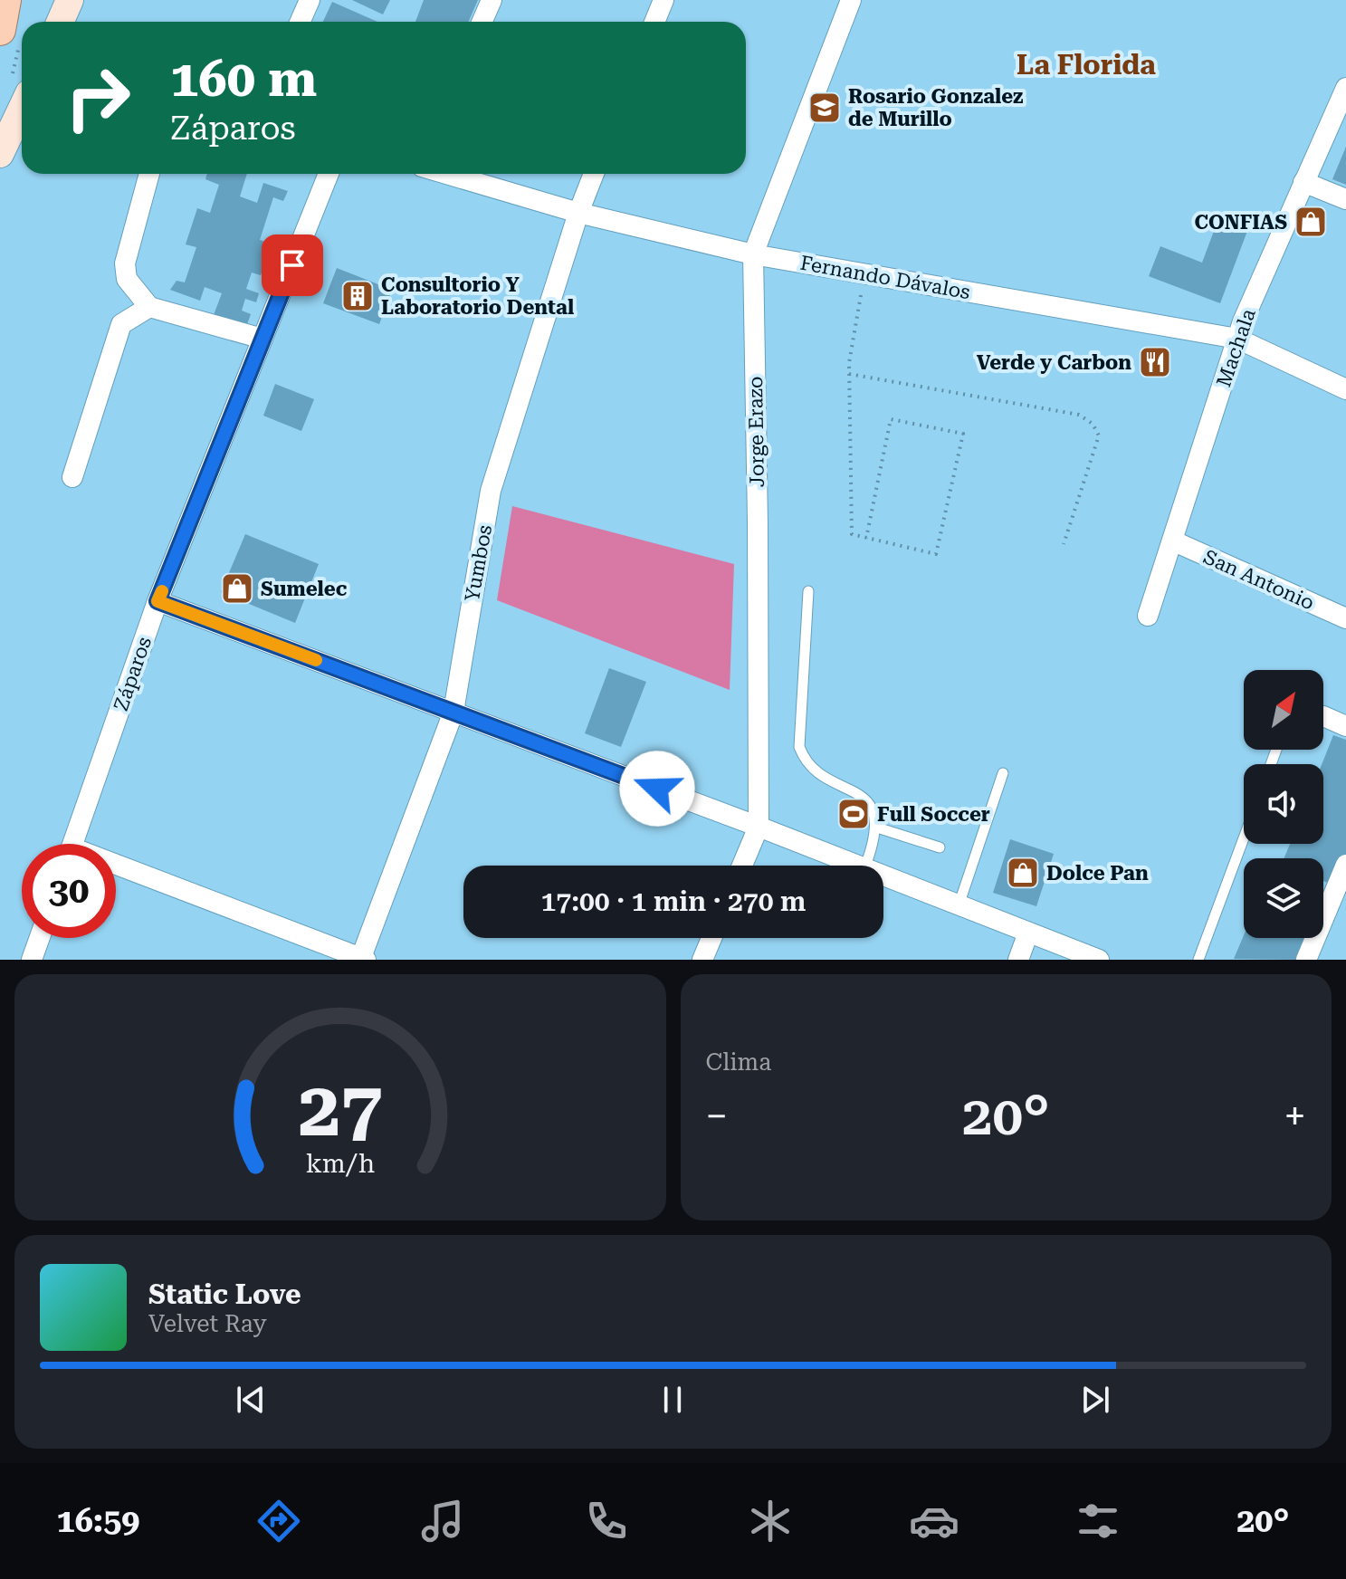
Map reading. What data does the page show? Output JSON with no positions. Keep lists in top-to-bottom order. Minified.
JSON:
{"streets":{"street":["Fernando Dávalos","Machala","Jorge Erazo","Yumbos","San Antonio","Záparos"]},"crossings":[["Fernando Dávalos","Machala"],["Fernando Dávalos","Jorge Erazo"],["Fernando Dávalos","Yumbos"],["Machala","San Antonio"]],"districts":["La Florida"],"places":{"school or university":["Rosario Gonzalez de Murillo"],"shop":["CONFIAS","Sumelec","Dolce Pan"],"building":["Consultorio Y Laboratorio Dental"],"restaurant":["Verde y Carbon"],"sports":["Full Soccer"]},"north":"top right","page":{"turn":["160 m","Záparos"],"limit":"30","trip":"17:00 · 1 min · 270 m","tile":"Clima","heat":["−","20°","+"],"song":["Static Love","Velvet Ray"],"tabs":["16:59","20°"],"gauge":["27","km/h"]}}
